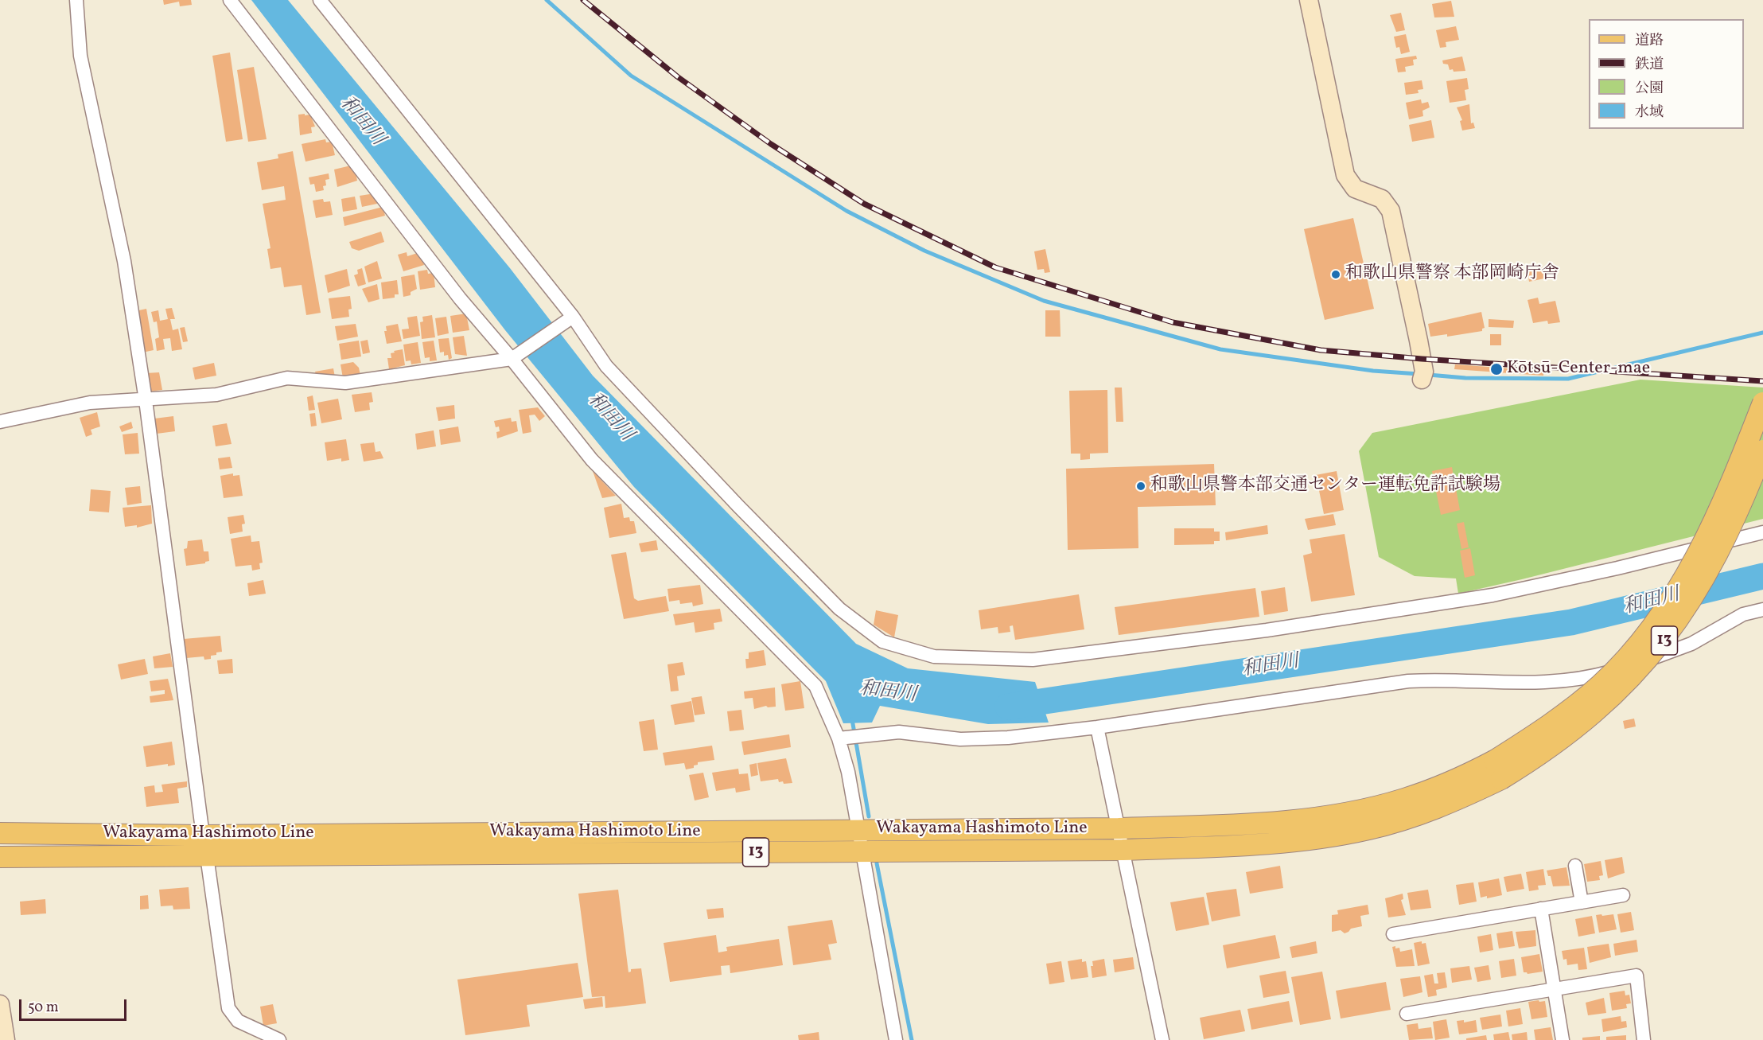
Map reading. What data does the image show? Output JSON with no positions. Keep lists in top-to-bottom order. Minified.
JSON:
{"streets":{"main road":["13","Wakayama Hashimoto Line"]},"water":["和田川"],"places":["和歌山県警察 本部岡崎庁舎","Kōtsū-Center-mae","和歌山県警本部交通センター運転免許試験場"],"legend":["道路","鉄道","公園","水域"],"scale_bar":"50 m"}
